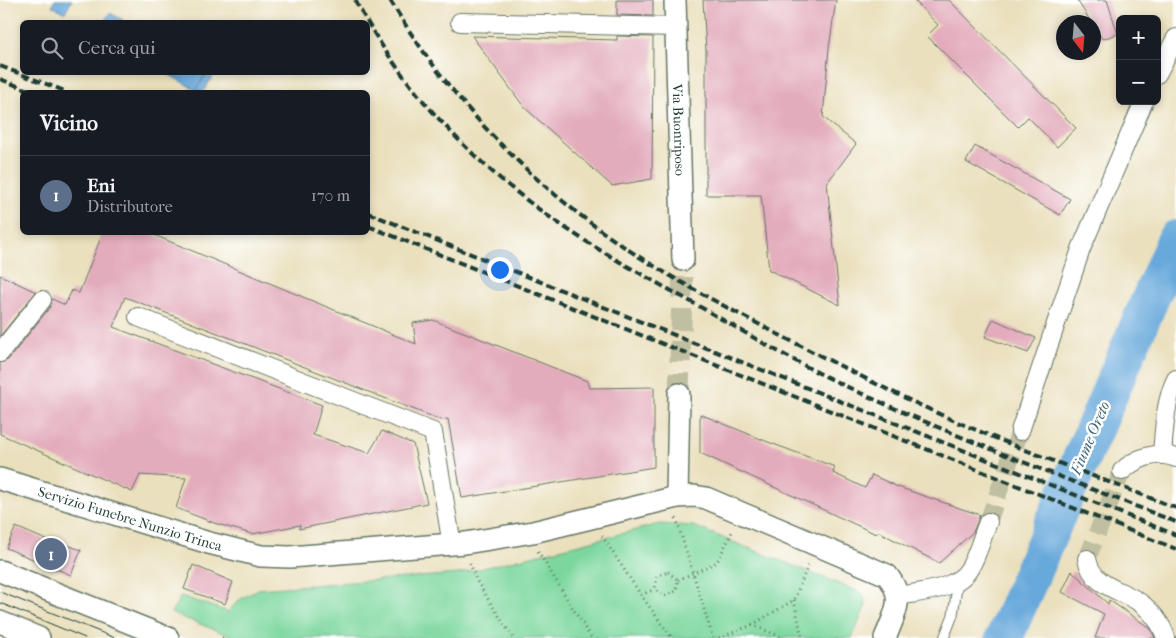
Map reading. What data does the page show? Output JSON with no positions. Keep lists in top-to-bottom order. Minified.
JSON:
{"streets":{"street":["Via Buonriposo","Servizio Funebre Nunzio Trinca"]},"water":["Fiume Oreto"],"north":"bottom","page":{"map_buttons":["+","−"],"search":"Cerca qui","heading":"Vicino","list":[{"mark":"1","name":"Eni","note":"Distributore","value":"170 m"}],"pins":"1"}}
